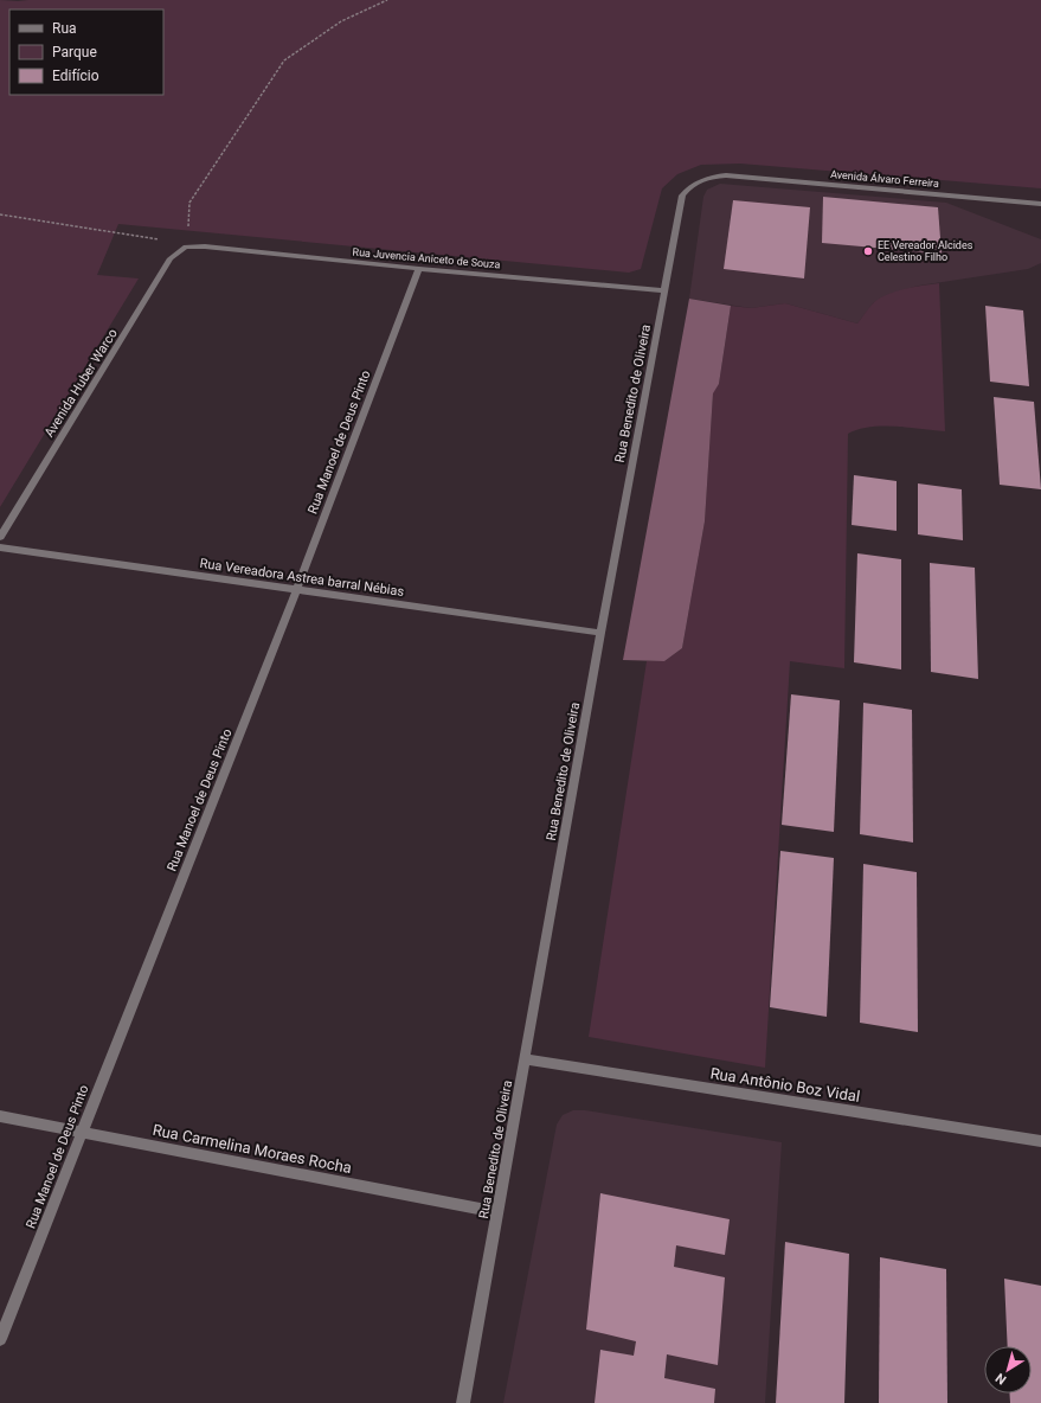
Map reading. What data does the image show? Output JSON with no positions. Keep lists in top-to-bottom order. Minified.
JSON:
{"streets":{"street":["Avenida Álvaro Ferreira","Rua Juvencia Aniceto de Souza","Avenida Huber Warco","Rua Benedito de Oliveira","Rua Manoel de Deus Pinto","Rua Vereadora Astrea barral Nébias","Rua Antônio Boz Vidal","Rua Carmelina Moraes Rocha"]},"crossings":[["Avenida Álvaro Ferreira","Rua Benedito de Oliveira"],["Rua Juvencia Aniceto de Souza","Avenida Huber Warco"],["Rua Juvencia Aniceto de Souza","Rua Benedito de Oliveira"],["Rua Juvencia Aniceto de Souza","Rua Manoel de Deus Pinto"],["Rua Benedito de Oliveira","Rua Vereadora Astrea barral Nébias"],["Rua Benedito de Oliveira","Rua Antônio Boz Vidal"],["Rua Benedito de Oliveira","Rua Carmelina Moraes Rocha"],["Rua Manoel de Deus Pinto","Rua Vereadora Astrea barral Nébias"],["Rua Manoel de Deus Pinto","Rua Carmelina Moraes Rocha"]],"places":["EE Vereador Alcides Celestino Filho"],"legend":["Rua","Parque","Edifício"],"north":"bottom left"}
